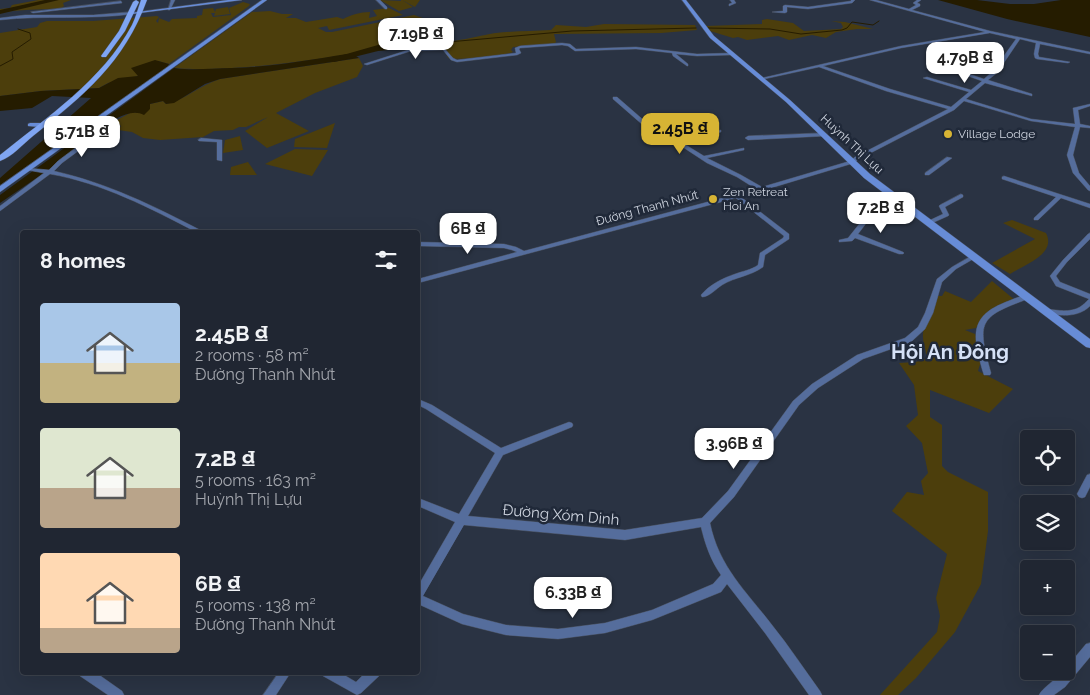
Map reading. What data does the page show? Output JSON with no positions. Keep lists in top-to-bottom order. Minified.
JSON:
{"streets":{"street":["Huỳnh Thị Lựu","Đường Thanh Nhứt","Đường Xóm Dinh"]},"crossings":[["Huỳnh Thị Lựu","Đường Thanh Nhứt"]],"districts":["Hội An Đông"],"places":["Village Lodge","Zen Retreat Hoi An"],"page":{"price":["7.19B ₫","4.79B ₫","2.45B ₫","5.71B ₫","7.2B ₫","6B ₫","3.96B ₫","6.33B ₫"],"heading":"8 homes","list":[{"name":"2.45B ₫","note":"2 rooms · 58 m² · Đường Thanh Nhứt"},{"name":"7.2B ₫","note":"5 rooms · 163 m² · Huỳnh Thị Lựu"},{"name":"6B ₫","note":"5 rooms · 138 m² · Đường Thanh Nhứt"}],"map_buttons":["+","−"]}}
